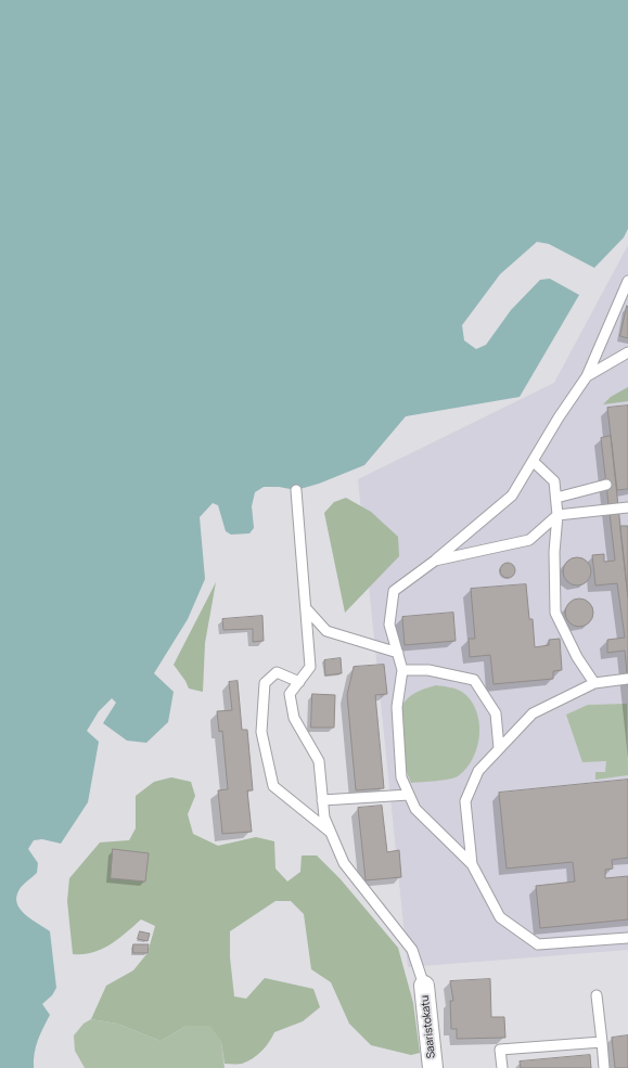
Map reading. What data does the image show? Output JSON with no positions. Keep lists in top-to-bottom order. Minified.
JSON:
{"streets":{"street":["Saaristokatu"]}}
